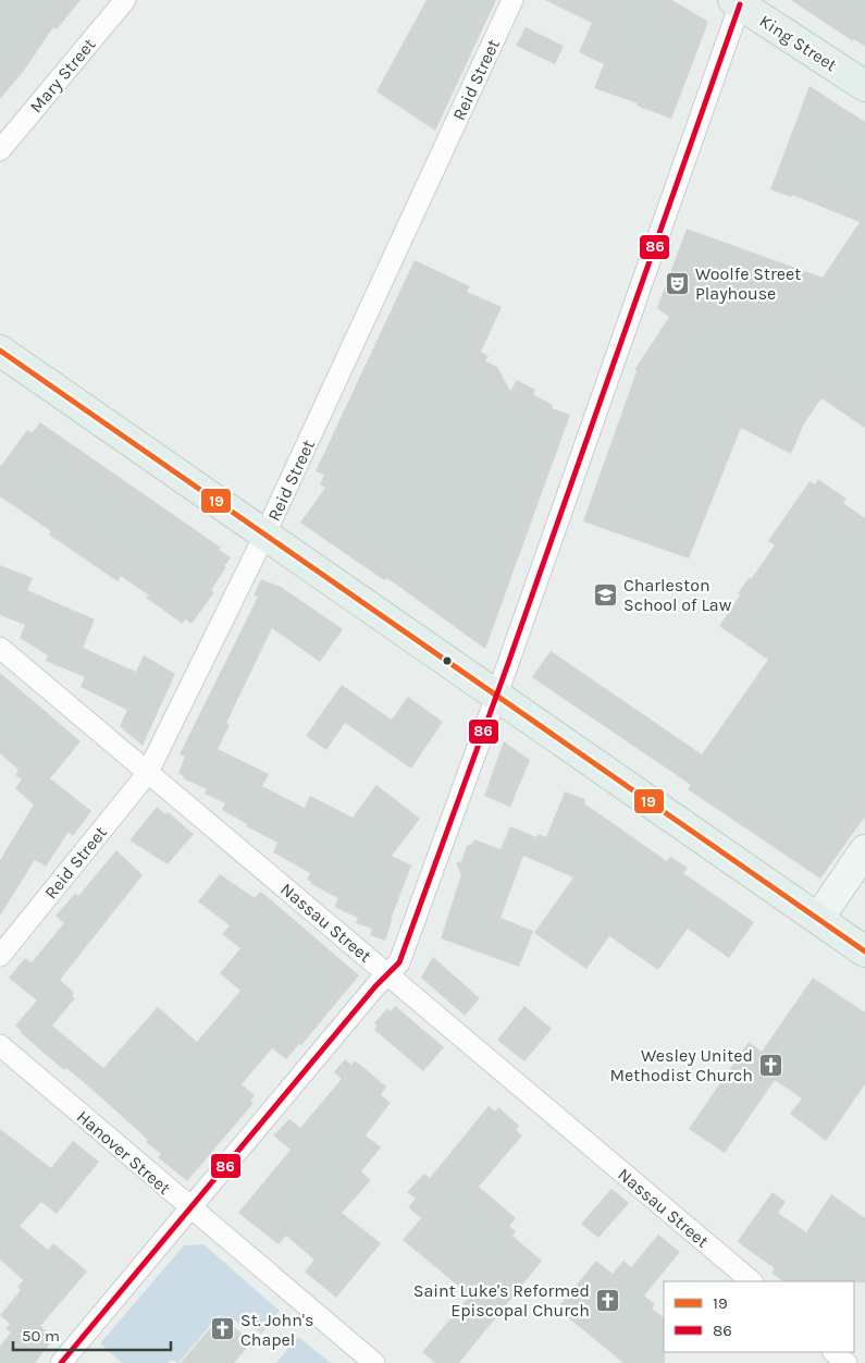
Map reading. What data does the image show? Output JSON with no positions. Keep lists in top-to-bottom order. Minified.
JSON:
{"streets":{"main road":["King Street"],"street":["Mary Street","Reid Street","Nassau Street","Hanover Street"]},"crossings":[["Reid Street","Nassau Street"]],"places":{"theatre":["Woolfe Street Playhouse"],"school or university":["Charleston School of Law"],"church":["Wesley United Methodist Church","Saint Luke's Reformed Episcopal Church","St. John's Chapel"]},"lines":["transit line 86","transit line 19"],"legend":["19","86"],"scale_bar":"50 m"}
